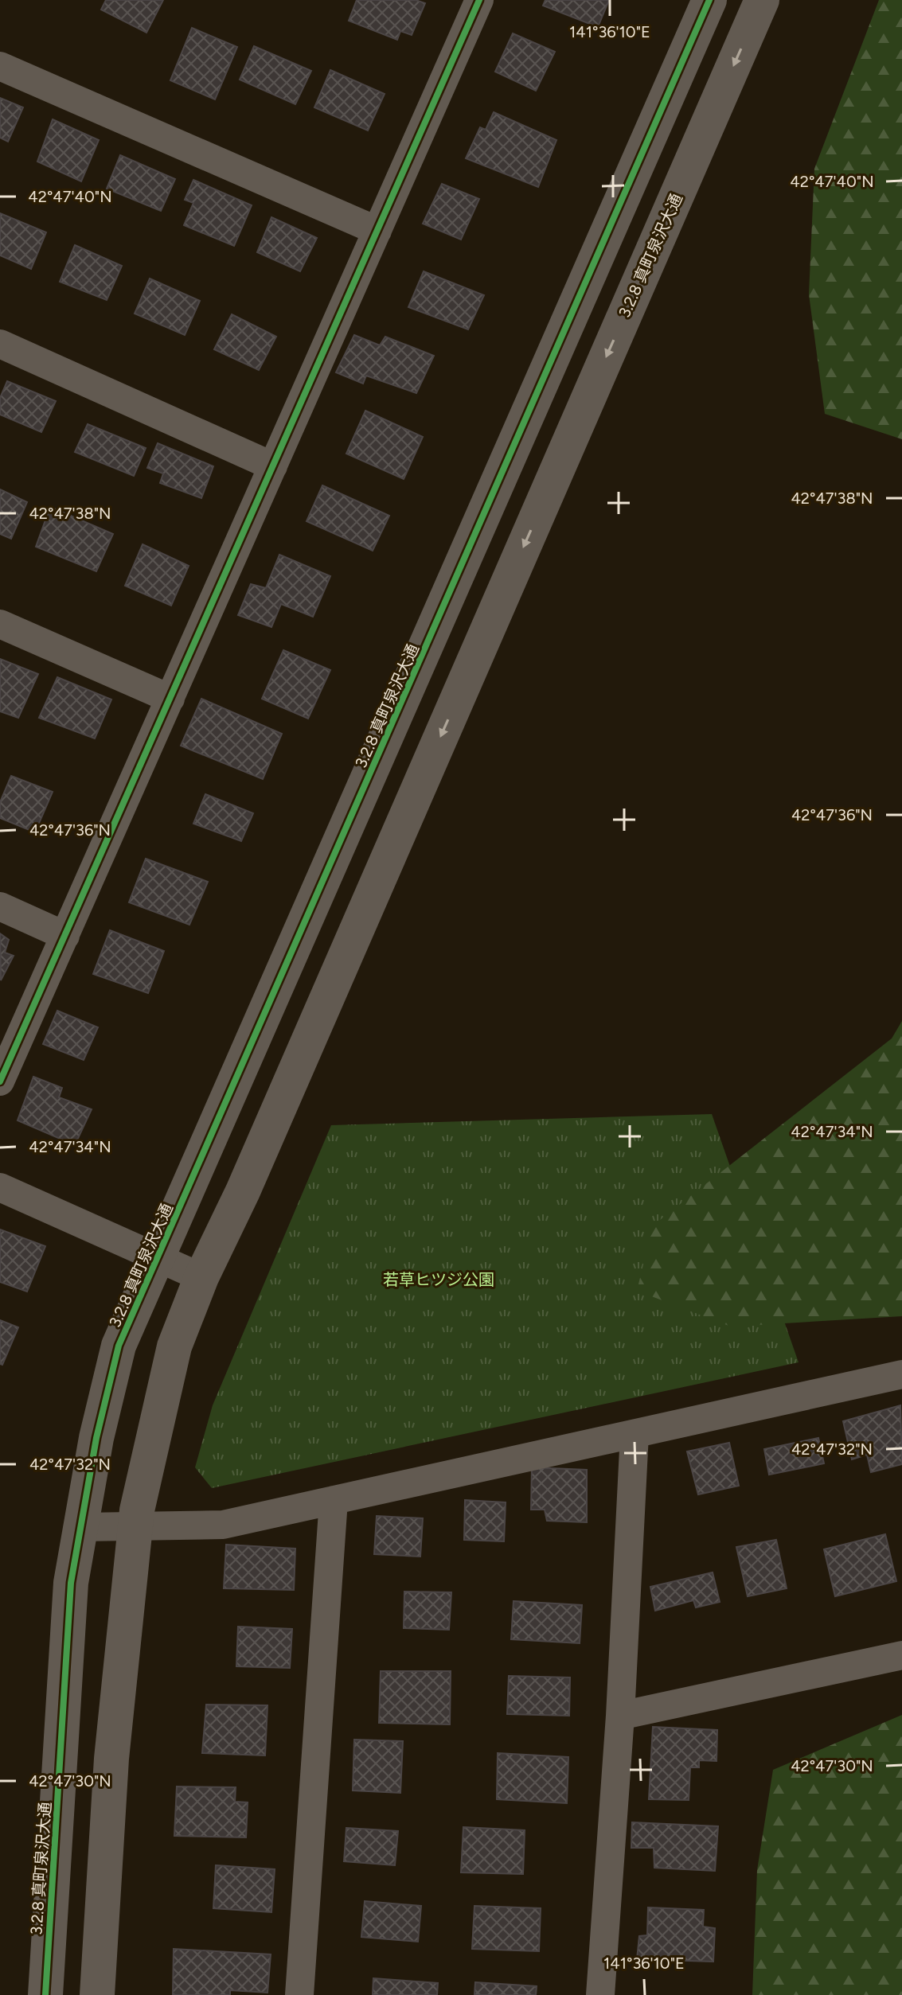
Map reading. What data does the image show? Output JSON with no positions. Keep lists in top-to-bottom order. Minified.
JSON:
{"streets":{"street":["3.2.8 真町泉沢大通"]},"parks":["若草ヒツジ公園"],"coordinates":["141°36'10\"E","42°47'40\"N","42°47'38\"N","42°47'36\"N","42°47'34\"N","42°47'32\"N","42°47'30\"N"]}
